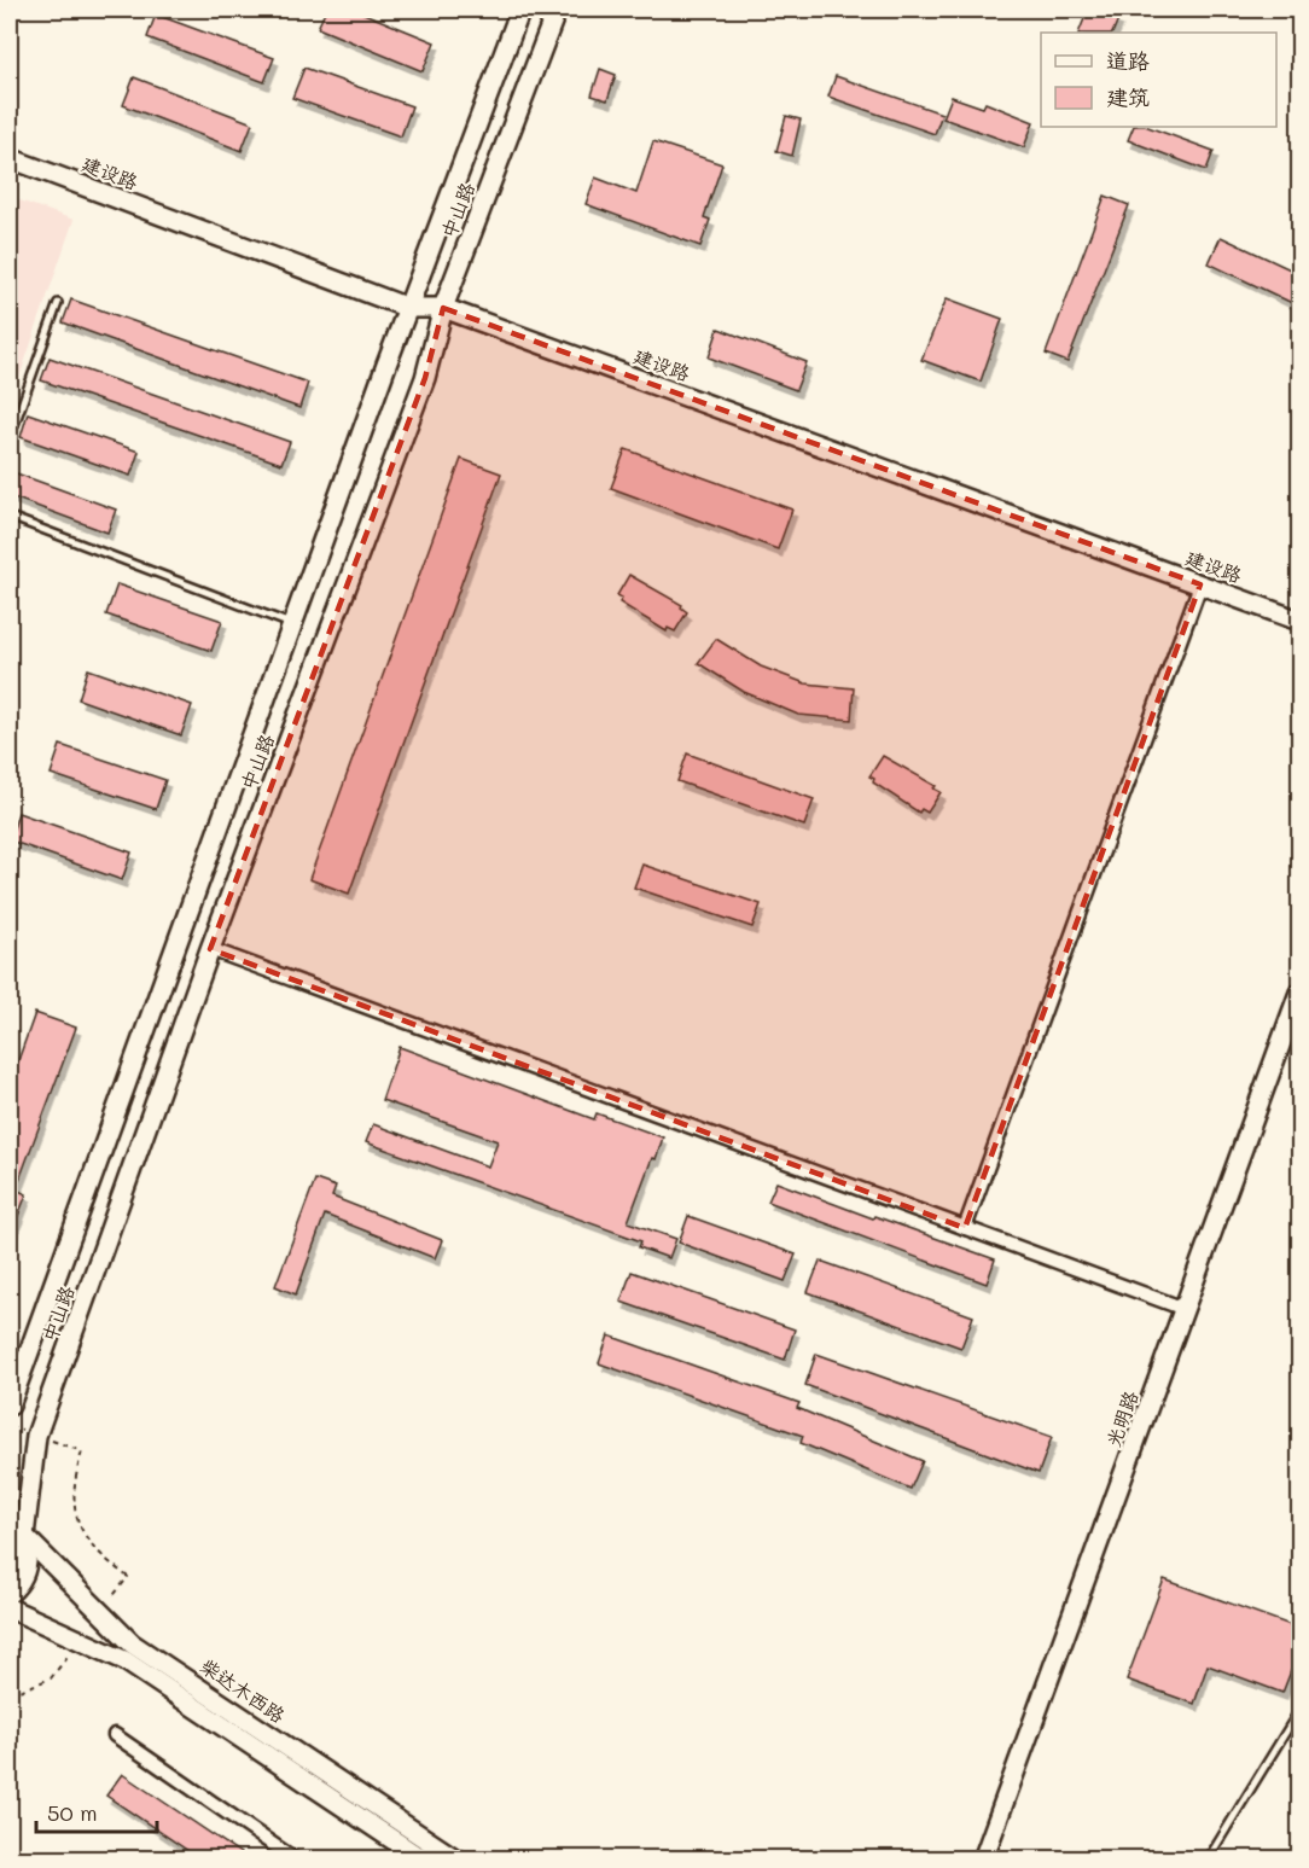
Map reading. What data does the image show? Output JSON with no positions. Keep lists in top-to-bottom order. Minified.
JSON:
{"streets":{"main road":["建设路","中山路","光明路","柴达木西路"]},"crossings":[["建设路","中山路"],["中山路","柴达木西路"]],"legend":["道路","建筑"],"scale_bar":"50 m"}
